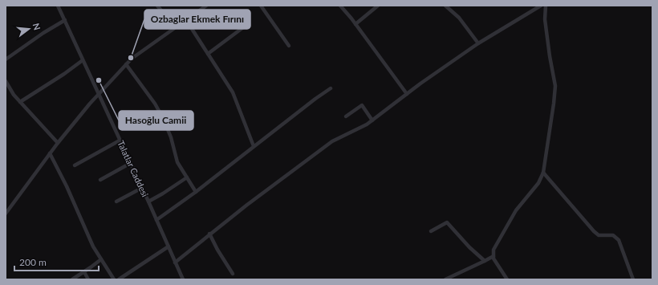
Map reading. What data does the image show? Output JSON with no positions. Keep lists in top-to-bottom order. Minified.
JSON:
{"streets":{"street":["Talatlar Caddesi"]},"places":["Ozbaglar Ekmek Fırını","Hasoğlu Camii"],"scale_bar":"200 m","north":"right"}
